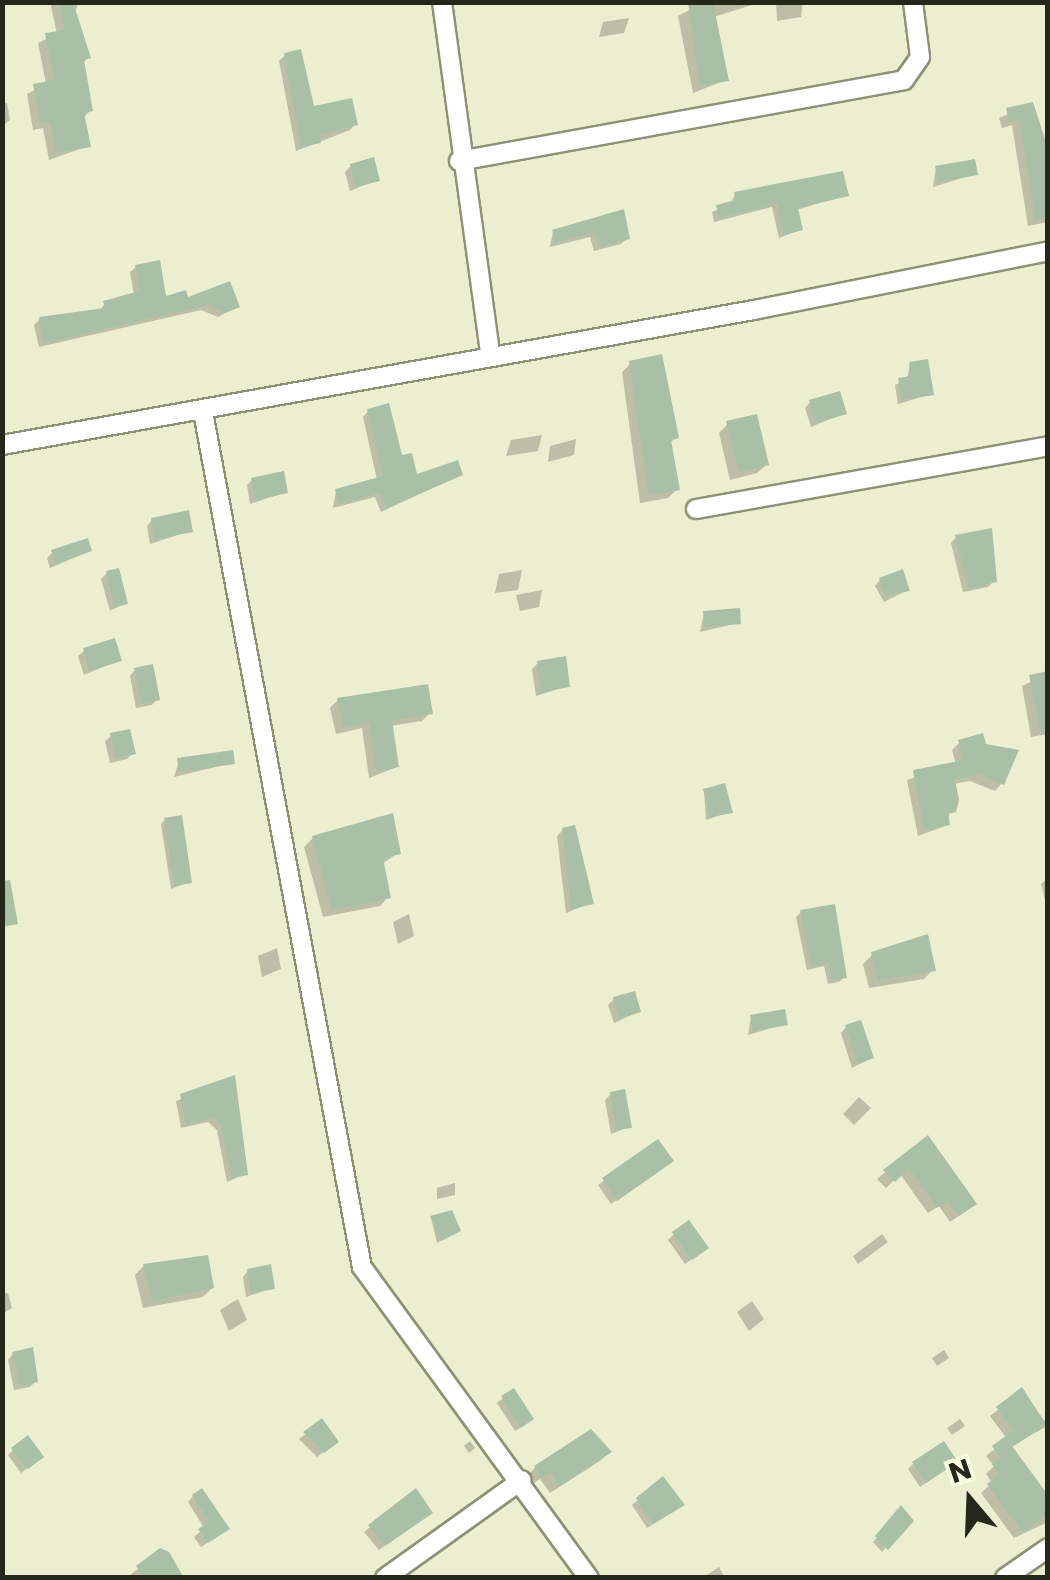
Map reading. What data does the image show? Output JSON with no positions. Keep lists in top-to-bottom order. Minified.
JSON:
{"north":"top"}
